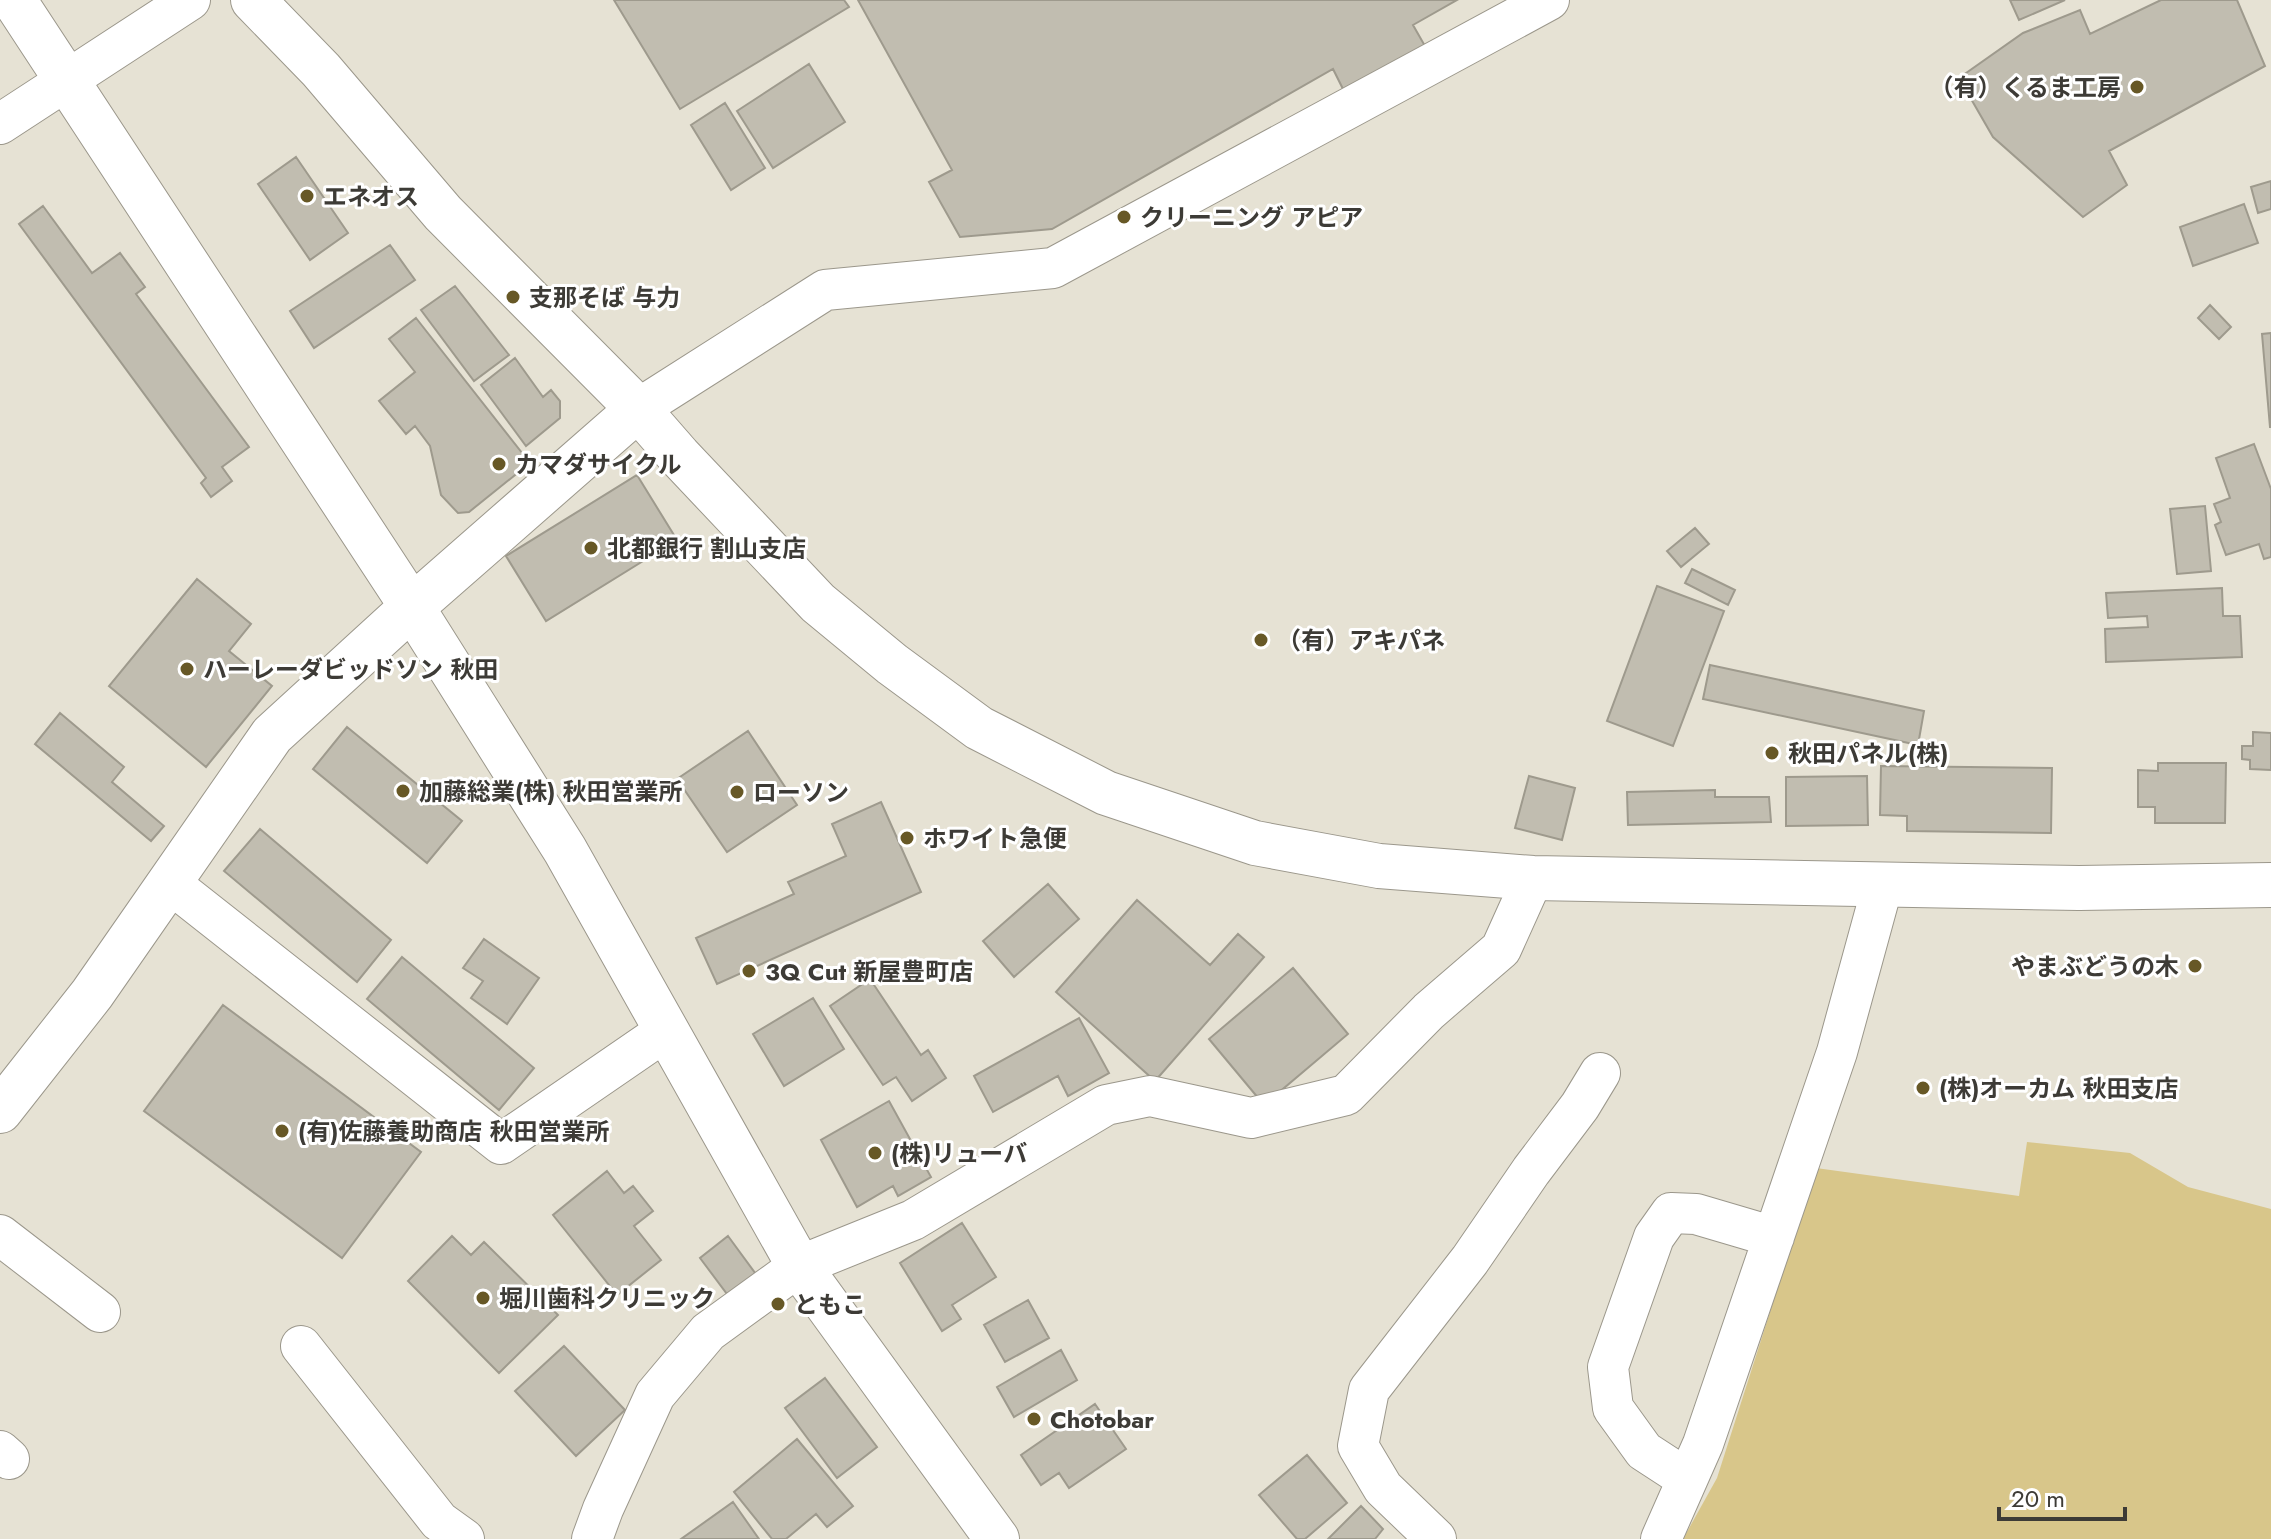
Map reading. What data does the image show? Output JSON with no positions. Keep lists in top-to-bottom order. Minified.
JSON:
{"places":["（有）くるま工房","エネオス","クリーニング アピア","支那そば 与力","カマダサイクル","北都銀行 割山支店","（有）アキパネ","ハーレーダビッドソン 秋田","秋田パネル(株)","加藤総業(株) 秋田営業所","ローソン","ホワイト急便","やまぶどうの木","3Q Cut 新屋豊町店","(株)オーカム 秋田支店","(有)佐藤養助商店 秋田営業所","(株)リューバ","堀川歯科クリニック","ともこ","Chotobar"],"scale_bar":"20 m"}
